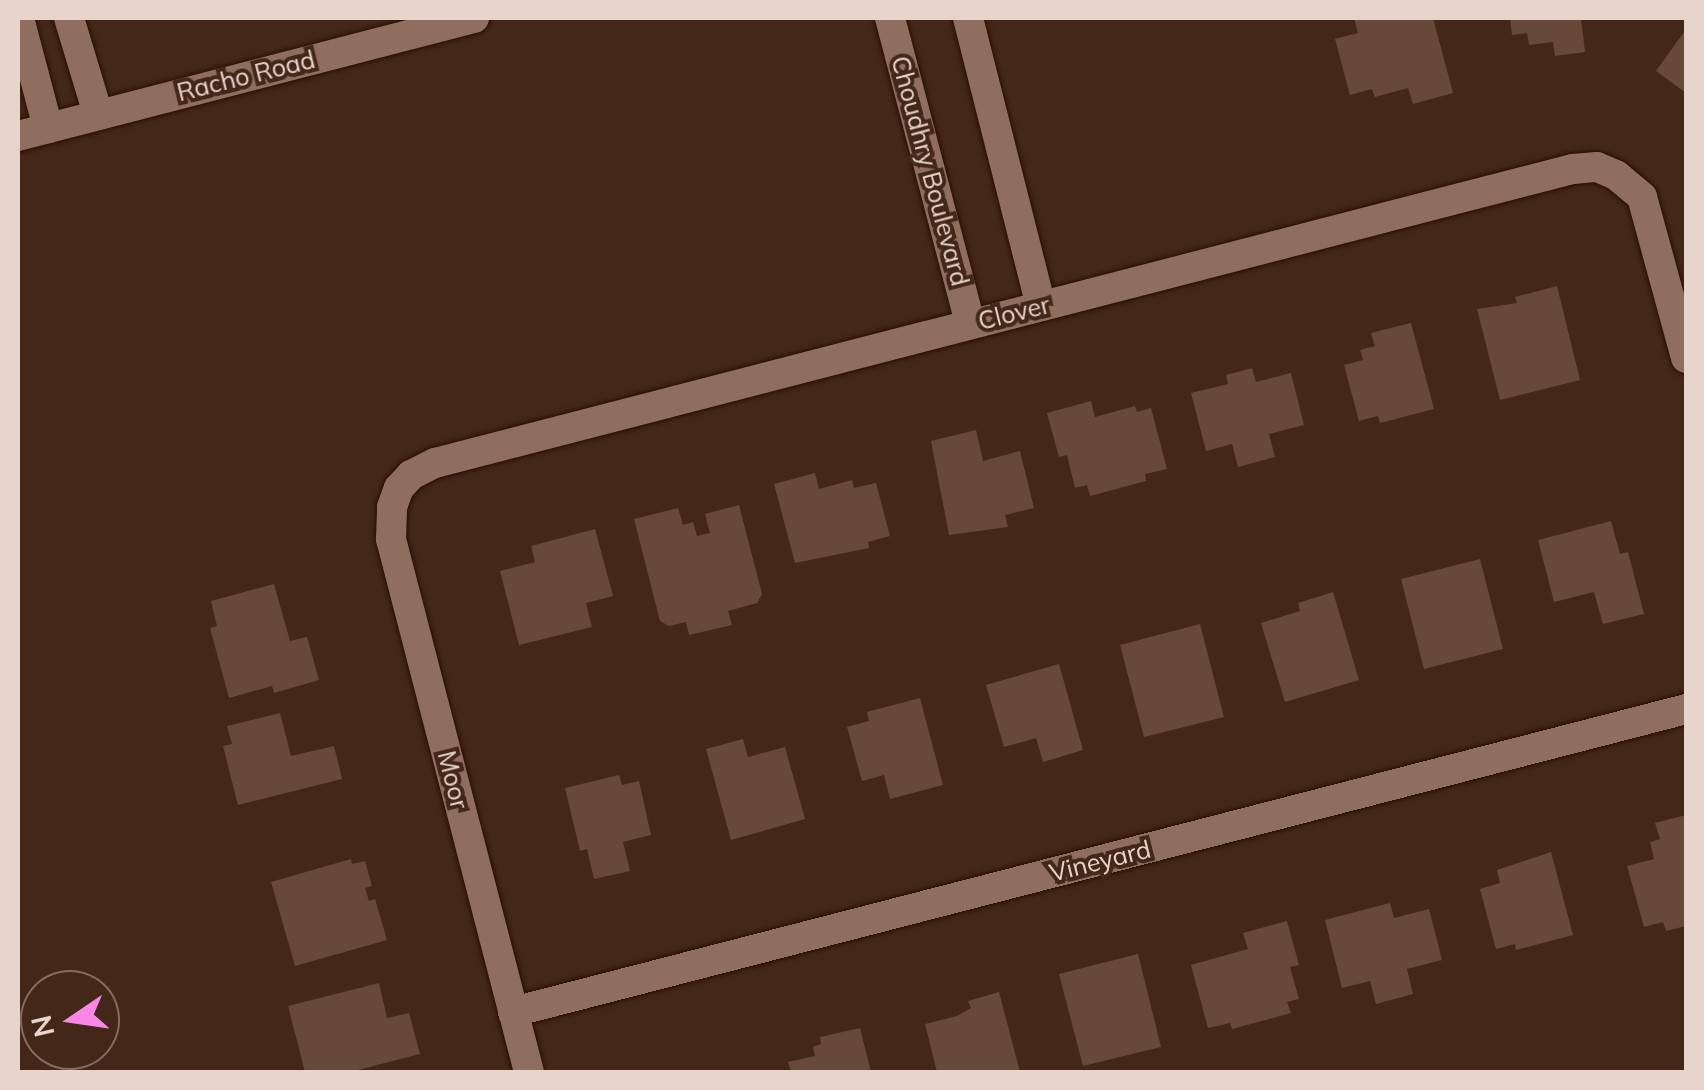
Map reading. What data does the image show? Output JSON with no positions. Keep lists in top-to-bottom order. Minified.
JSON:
{"streets":{"street":["Racho Road","Choudhry Boulevard","Clover","Moor","Vineyard"]},"crossings":[["Choudhry Boulevard","Clover"],["Clover","Moor"],["Moor","Vineyard"]],"north":"left"}
